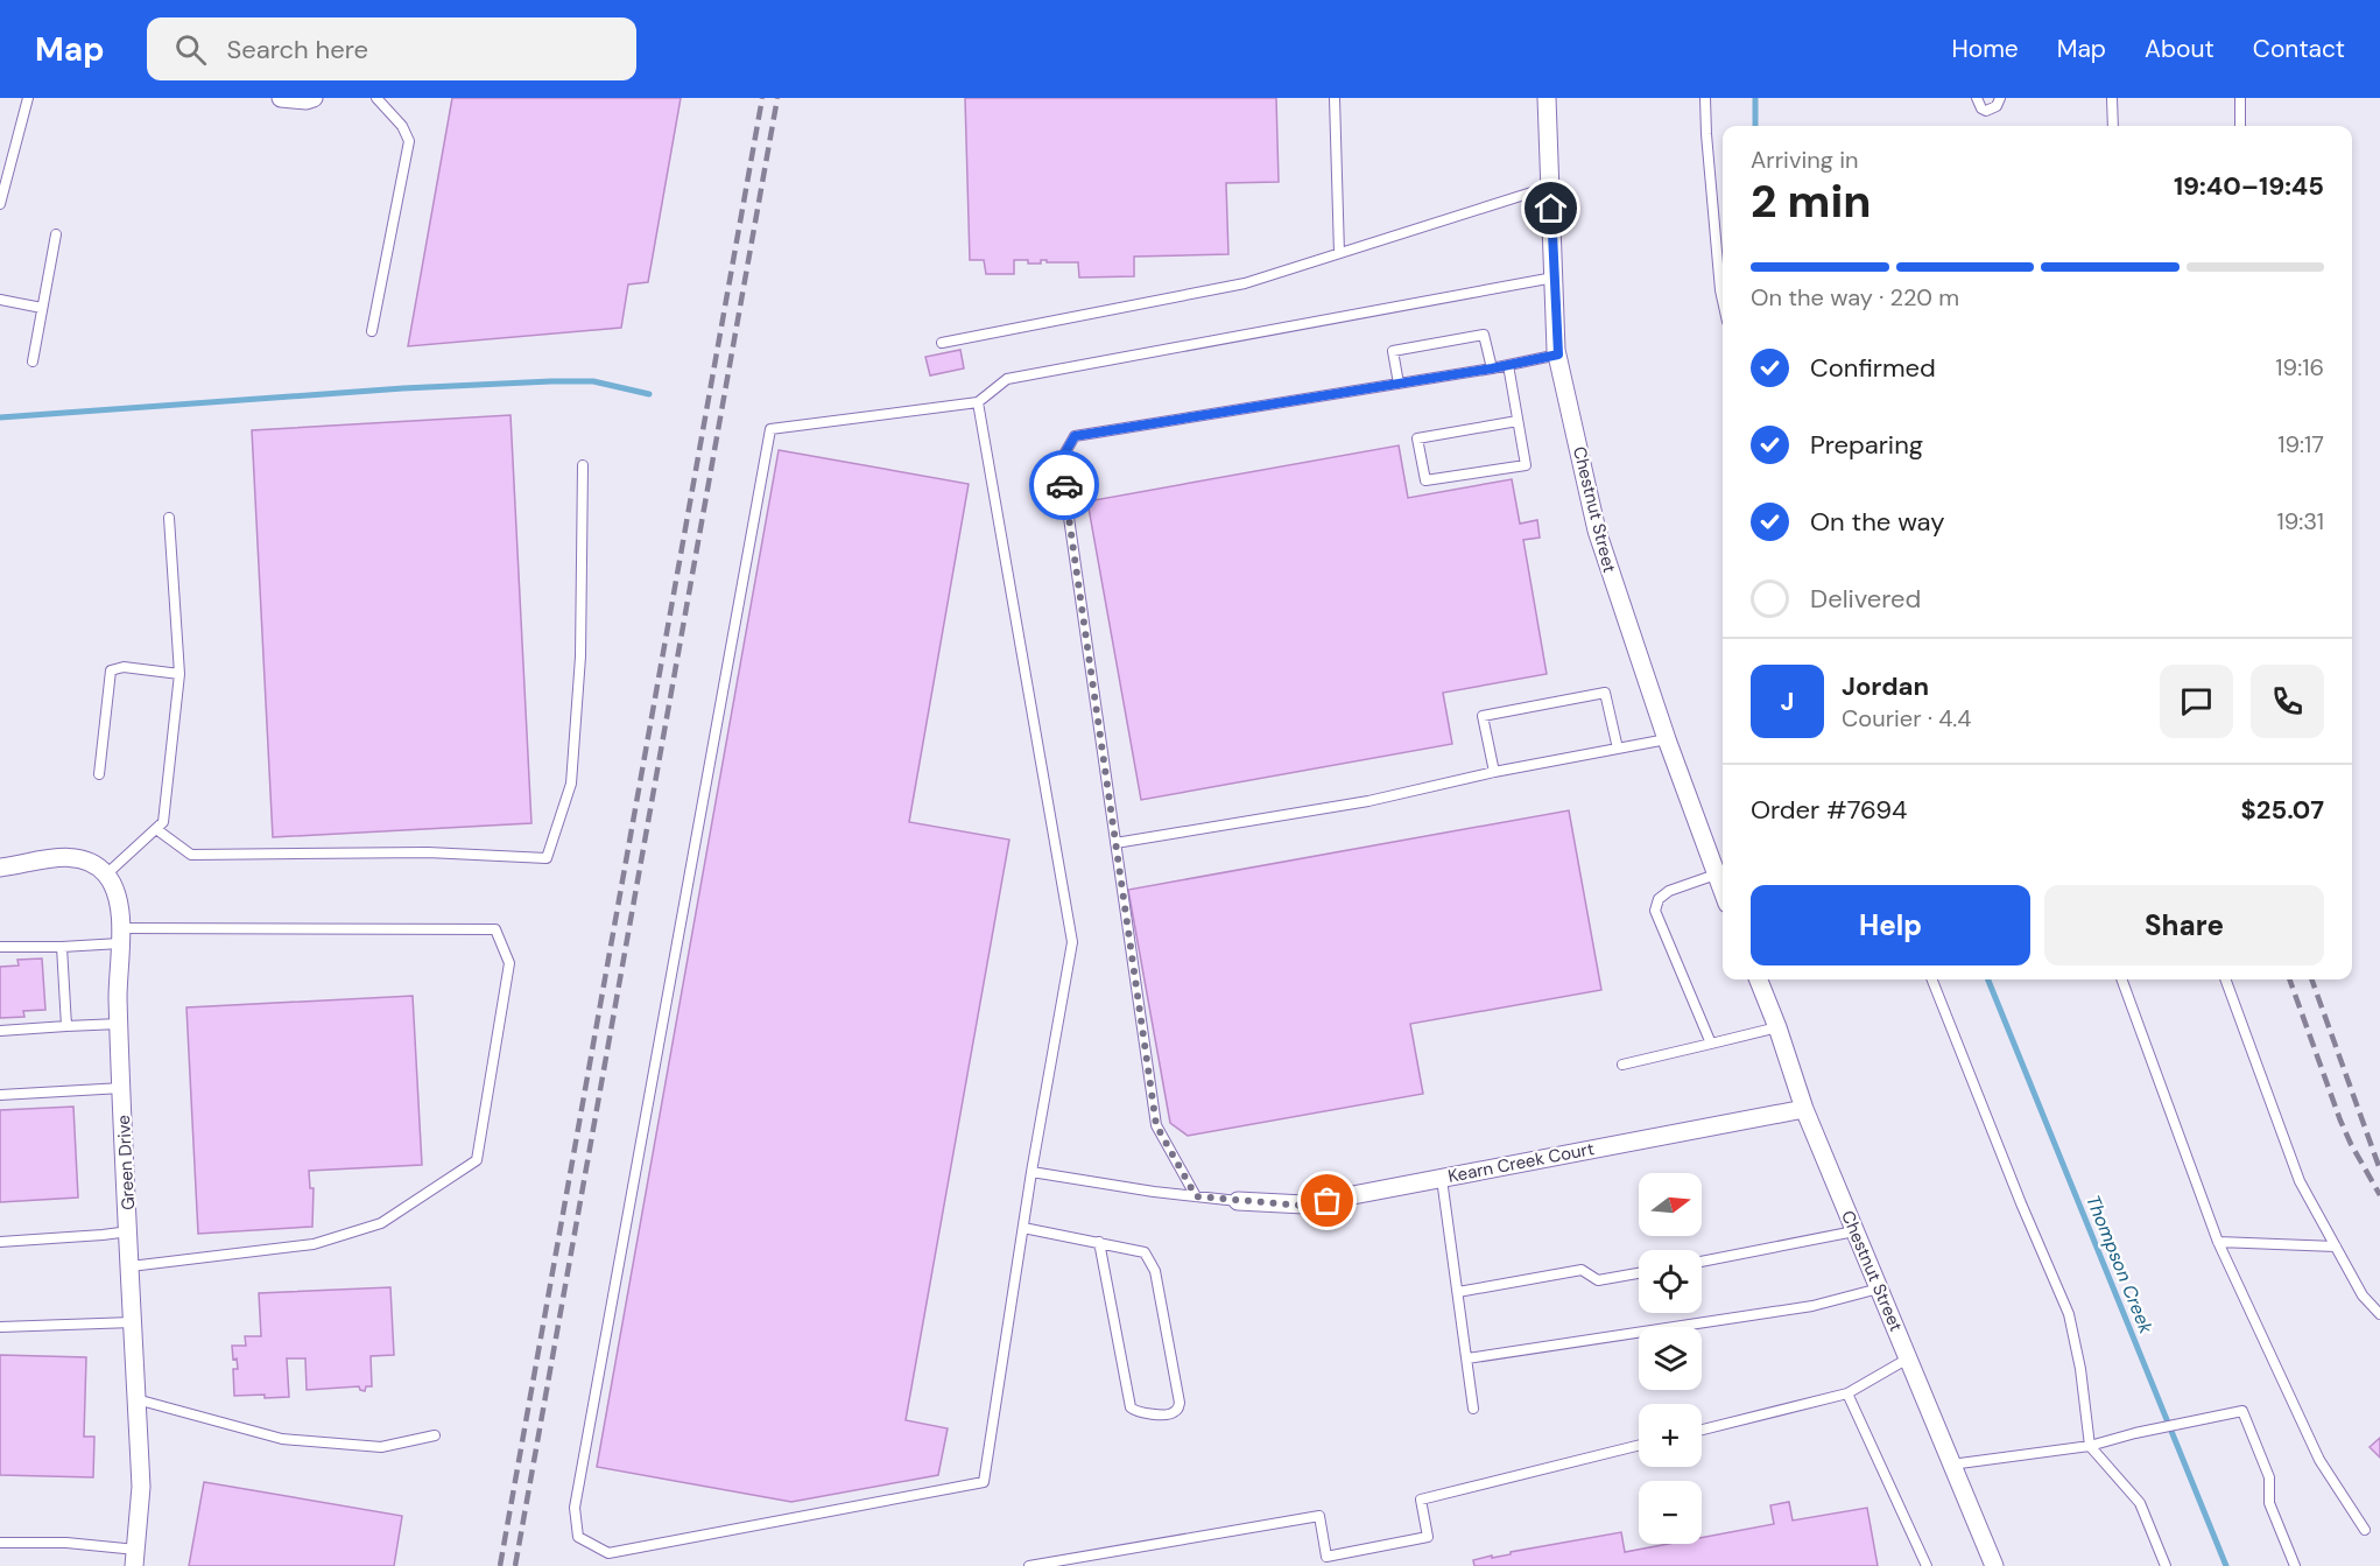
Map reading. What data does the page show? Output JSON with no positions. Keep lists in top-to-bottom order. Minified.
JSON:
{"streets":{"street":["Chestnut Street","Green Drive","Kearn Creek Court"]},"crossings":[["Chestnut Street","Kearn Creek Court"]],"water":["Thompson Creek"],"north":"right","page":{"header":"Map","search":"Search here","nav":["Home","Map","About","Contact"],"heading":["2 min","Arriving in","19:40–19:45"],"panel":["Jordan","Courier · 4.4","Order #7694","$25.07"],"bar":"On the way · 220 m","list":[["Confirmed","19:16"],["Preparing","19:17"],["On the way","19:31"],"Delivered"],"round":"J","buttons":["Help","Share"],"map_buttons":["+","−"]}}
